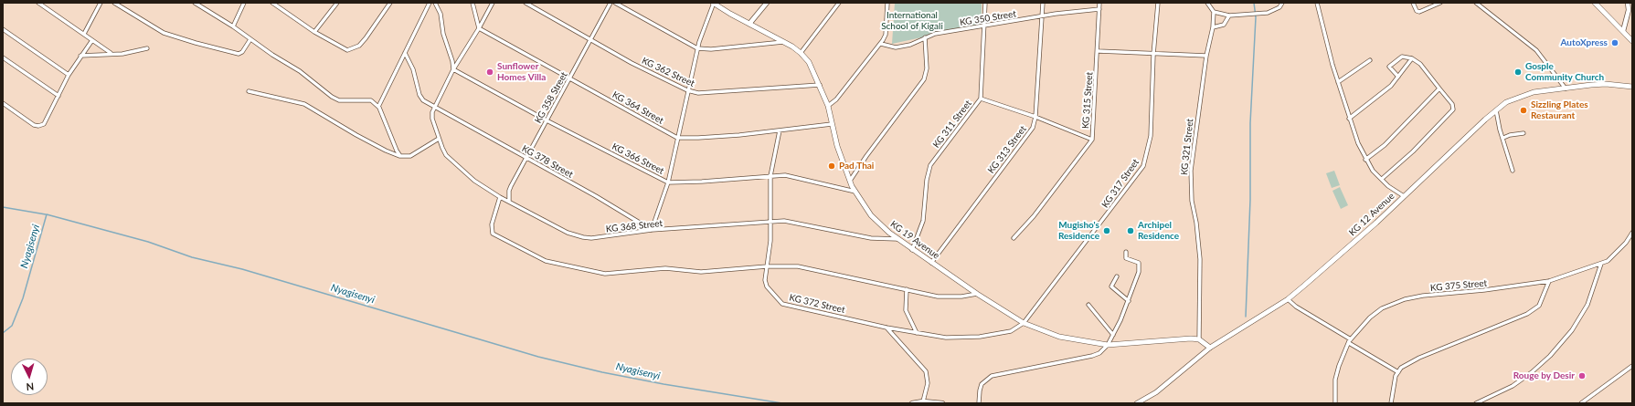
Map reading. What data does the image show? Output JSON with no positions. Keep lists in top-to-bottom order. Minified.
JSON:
{"streets":{"main road":["KG 12 Avenue","KG 19 Avenue"],"street":["KG 350 Street","KG 362 Street","KG 358 Street","KG 315 Street","KG 364 Street","KG 311 Street","KG 321 Street","KG 313 Street","KG 366 Street","KG 378 Street","KG 317 Street","KG 368 Street","KG 375 Street","KG 372 Street"]},"crossings":[["KG 350 Street","KG 315 Street"],["KG 350 Street","KG 311 Street"],["KG 350 Street","KG 313 Street"],["KG 362 Street","KG 358 Street"],["KG 362 Street","KG 19 Avenue"],["KG 358 Street","KG 364 Street"],["KG 358 Street","KG 366 Street"],["KG 358 Street","KG 378 Street"],["KG 358 Street","KG 368 Street"],["KG 364 Street","KG 19 Avenue"],["KG 364 Street","KG 372 Street"],["KG 311 Street","KG 19 Avenue"],["KG 321 Street","KG 19 Avenue"],["KG 313 Street","KG 19 Avenue"],["KG 366 Street","KG 19 Avenue"],["KG 366 Street","KG 372 Street"],["KG 378 Street","KG 368 Street"],["KG 317 Street","KG 19 Avenue"],["KG 317 Street","KG 372 Street"],["KG 368 Street","KG 19 Avenue"],["KG 368 Street","KG 372 Street"],["KG 19 Avenue","KG 372 Street"]],"water":["Nyagisenyi"],"parks":["International School of Kigali"],"places":["AutoXpress","Sunflower Homes Villa","Gosple Community Church","Sizzling Plates Restaurant","Pad Thai","Mugisho's Residence","Archipel Residence","Rouge by Desir"],"north":"bottom"}
